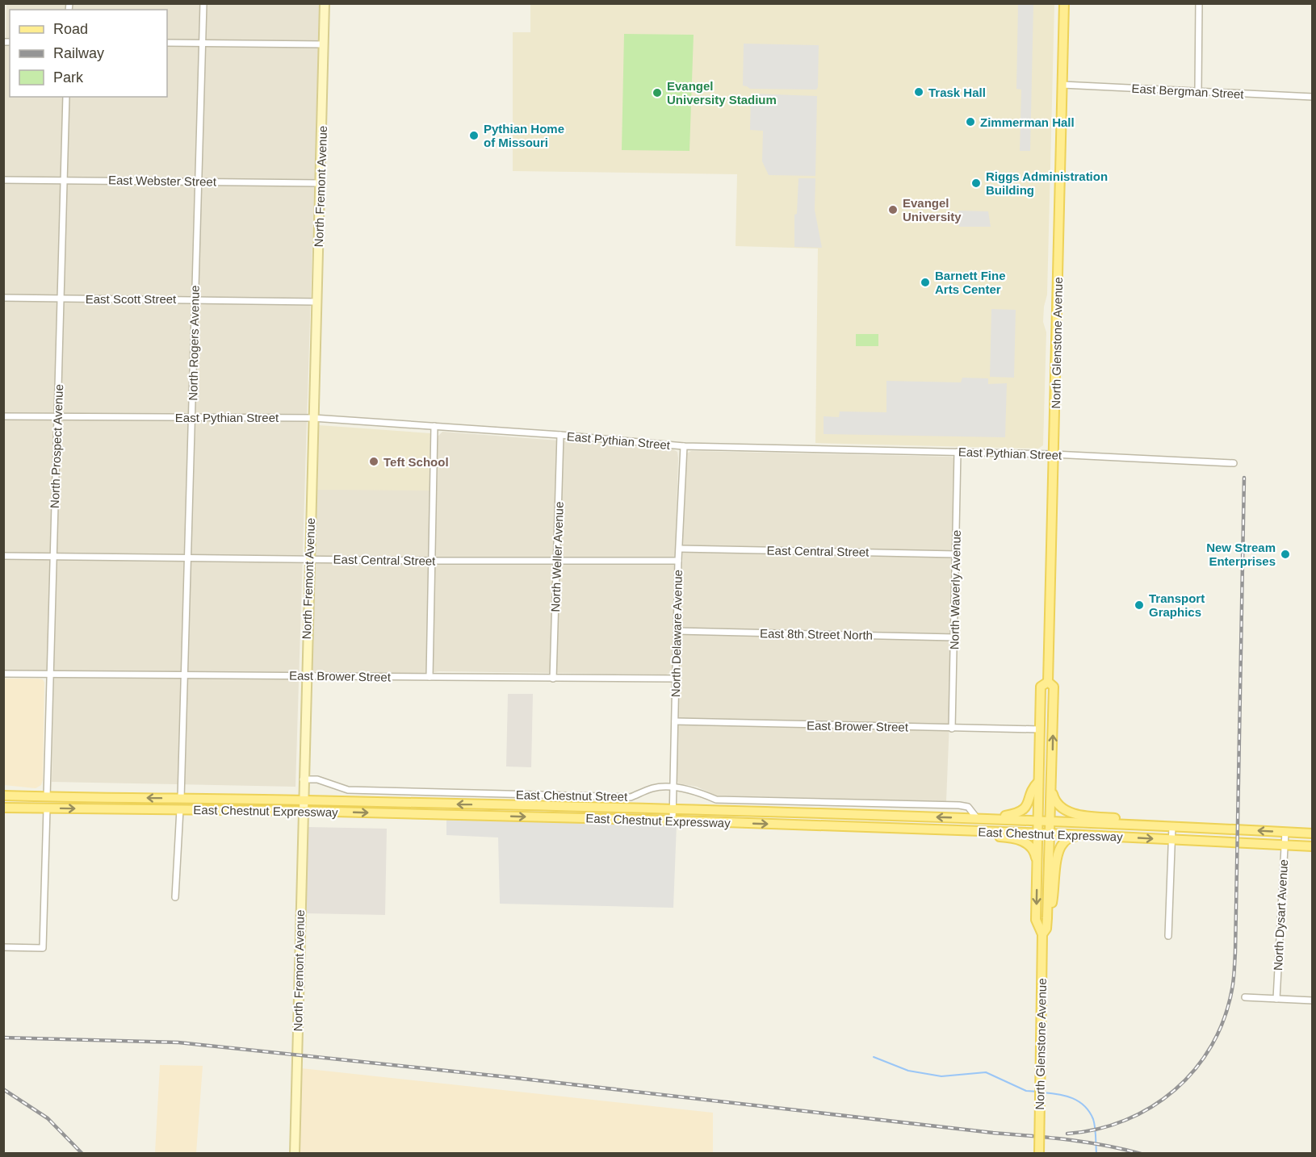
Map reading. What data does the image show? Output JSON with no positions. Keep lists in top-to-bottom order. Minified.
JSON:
{"streets":{"main road":["North Glenstone Avenue","East Chestnut Expressway"],"street":["East Bergman Street","East Webster Street","North Fremont Avenue","East Scott Street","North Rogers Avenue","East Pythian Street","North Prospect Avenue","East Central Street","North Weller Avenue","North Waverly Avenue","North Delaware Avenue","East 8th Street North","East Brower Street","East Chestnut Street","North Dysart Avenue"]},"crossings":[["East Bergman Street","North Glenstone Avenue"],["East Webster Street","North Fremont Avenue"],["East Webster Street","North Rogers Avenue"],["East Webster Street","North Prospect Avenue"],["North Fremont Avenue","East Scott Street"],["North Fremont Avenue","East Pythian Street"],["North Fremont Avenue","East Central Street"],["North Fremont Avenue","East Brower Street"],["North Fremont Avenue","East Chestnut Street"],["North Fremont Avenue","East Chestnut Expressway"],["East Scott Street","North Rogers Avenue"],["East Scott Street","North Prospect Avenue"],["North Rogers Avenue","East Pythian Street"],["North Rogers Avenue","East Central Street"],["North Rogers Avenue","East Brower Street"],["North Rogers Avenue","East Chestnut Expressway"],["North Glenstone Avenue","East Pythian Street"],["North Glenstone Avenue","East Brower Street"],["North Glenstone Avenue","East Chestnut Expressway"],["East Pythian Street","North Prospect Avenue"],["East Pythian Street","North Weller Avenue"],["East Pythian Street","North Waverly Avenue"],["East Pythian Street","North Delaware Avenue"],["North Prospect Avenue","East Central Street"],["North Prospect Avenue","East Brower Street"],["North Prospect Avenue","East Chestnut Expressway"],["East Central Street","North Weller Avenue"],["East Central Street","North Waverly Avenue"],["East Central Street","North Delaware Avenue"],["North Weller Avenue","East Brower Street"],["North Waverly Avenue","East 8th Street North"],["North Waverly Avenue","East Brower Street"],["North Delaware Avenue","East 8th Street North"],["North Delaware Avenue","East Brower Street"],["North Delaware Avenue","East Chestnut Street"],["North Delaware Avenue","East Chestnut Expressway"],["East Chestnut Street","East Chestnut Expressway"],["East Chestnut Expressway","North Dysart Avenue"]],"places":["Trask Hall","Evangel University Stadium","Zimmerman Hall","Pythian Home of Missouri","Riggs Administration Building","Evangel University","Barnett Fine Arts Center","Teft School","New Stream Enterprises","Transport Graphics"],"legend":["Road","Railway","Park"]}
